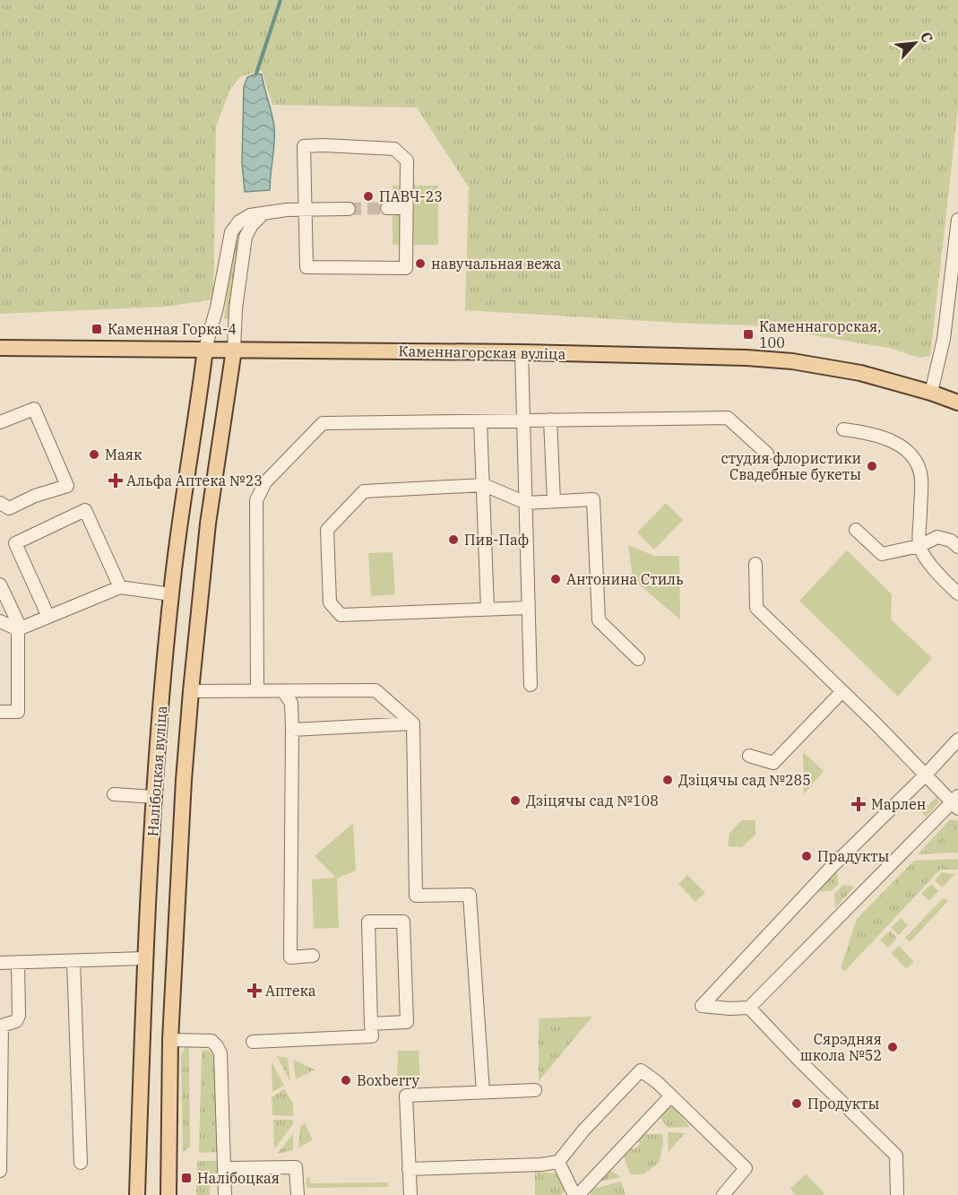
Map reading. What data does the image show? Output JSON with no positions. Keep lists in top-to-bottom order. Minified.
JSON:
{"streets":{"main road":["Каменнагорская вуліца","Налібоцкая вуліца"]},"crossings":[["Каменнагорская вуліца","Налібоцкая вуліца"]],"places":{"other":["ПАВЧ-23","навучальная вежа","Маяк","студия флористики Свадебные букеты","Пив-Паф","Антонина Стиль","Дзіцячы сад №285","Дзіцячы сад №108","Прадукты","Сярэдняя школа №52","Boxberry","Продукты"],"transit":["Каменная Горка-4","Каменнагорская, 100","Налібоцкая"],"health":["Альфа Аптека №23","Марлен","Аптека"]},"north":"top right"}
